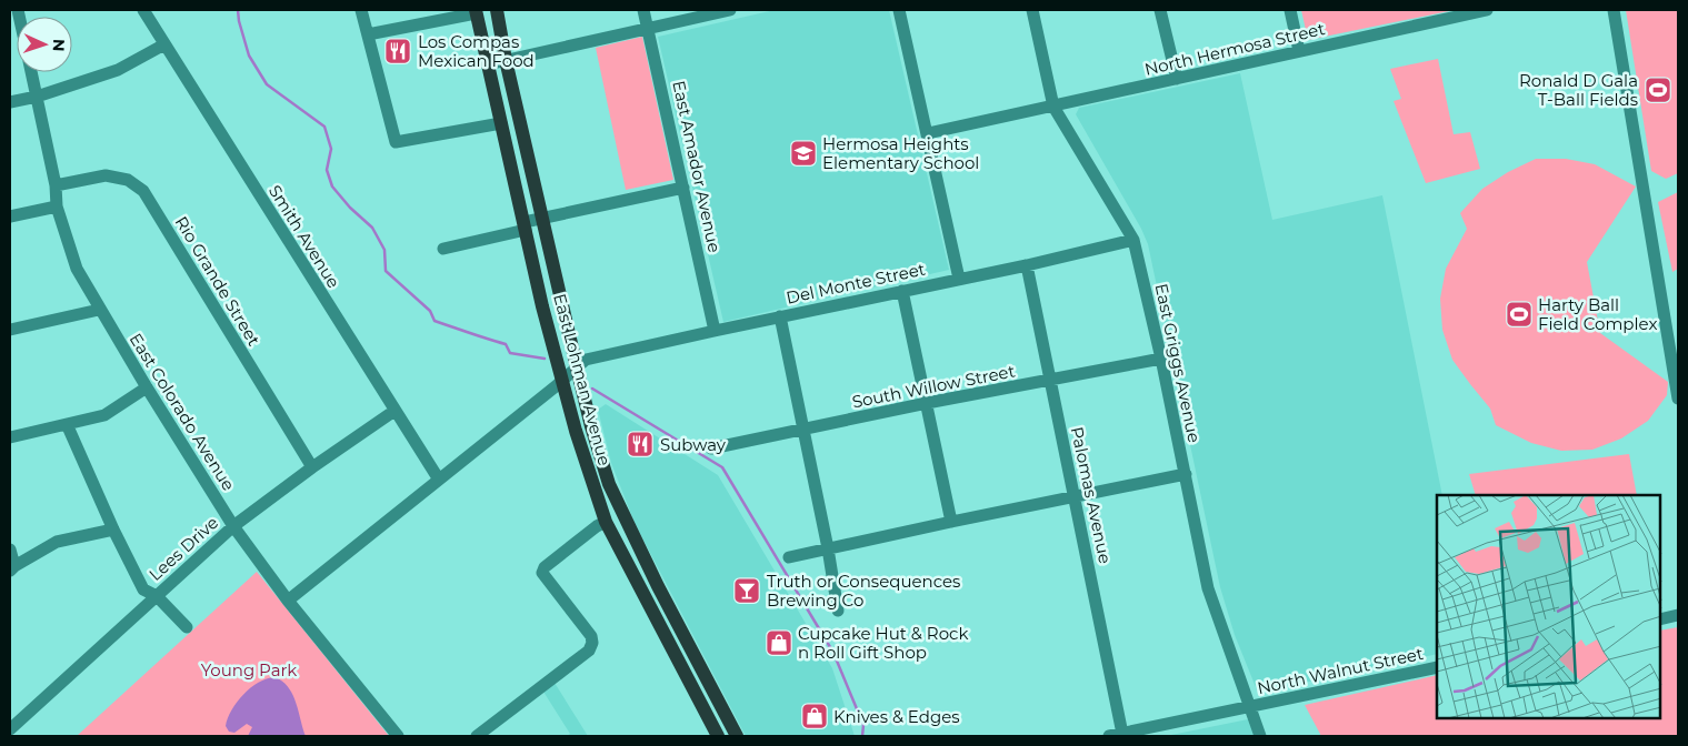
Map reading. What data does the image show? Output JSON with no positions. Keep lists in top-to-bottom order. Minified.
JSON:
{"streets":{"main road":["East Lohman Avenue"],"street":["North Hermosa Street","East Amador Avenue","Smith Avenue","Rio Grande Street","Del Monte Street","East Griggs Avenue","South Willow Street","East Colorado Avenue","Palomas Avenue","Lees Drive","North Walnut Street"]},"crossings":[["North Hermosa Street","East Griggs Avenue"],["East Amador Avenue","Del Monte Street"],["Smith Avenue","Lees Drive"],["Rio Grande Street","East Colorado Avenue"],["Rio Grande Street","Lees Drive"],["Del Monte Street","East Griggs Avenue"],["Del Monte Street","East Lohman Avenue"],["Del Monte Street","Palomas Avenue"],["East Griggs Avenue","South Willow Street"],["East Griggs Avenue","North Walnut Street"],["South Willow Street","Palomas Avenue"],["East Colorado Avenue","Lees Drive"],["Palomas Avenue","North Walnut Street"]],"parks":["Young Park"],"places":{"restaurant":["Los Compas Mexican Food","Subway"],"sports":["Ronald D Gala T-Ball Fields","Harty Ball Field Complex"],"school or university":["Hermosa Heights Elementary School"],"bar":["Truth or Consequences Brewing Co"],"shop":["Cupcake Hut & Rock n Roll Gift Shop","Knives & Edges"]},"north":"right"}
